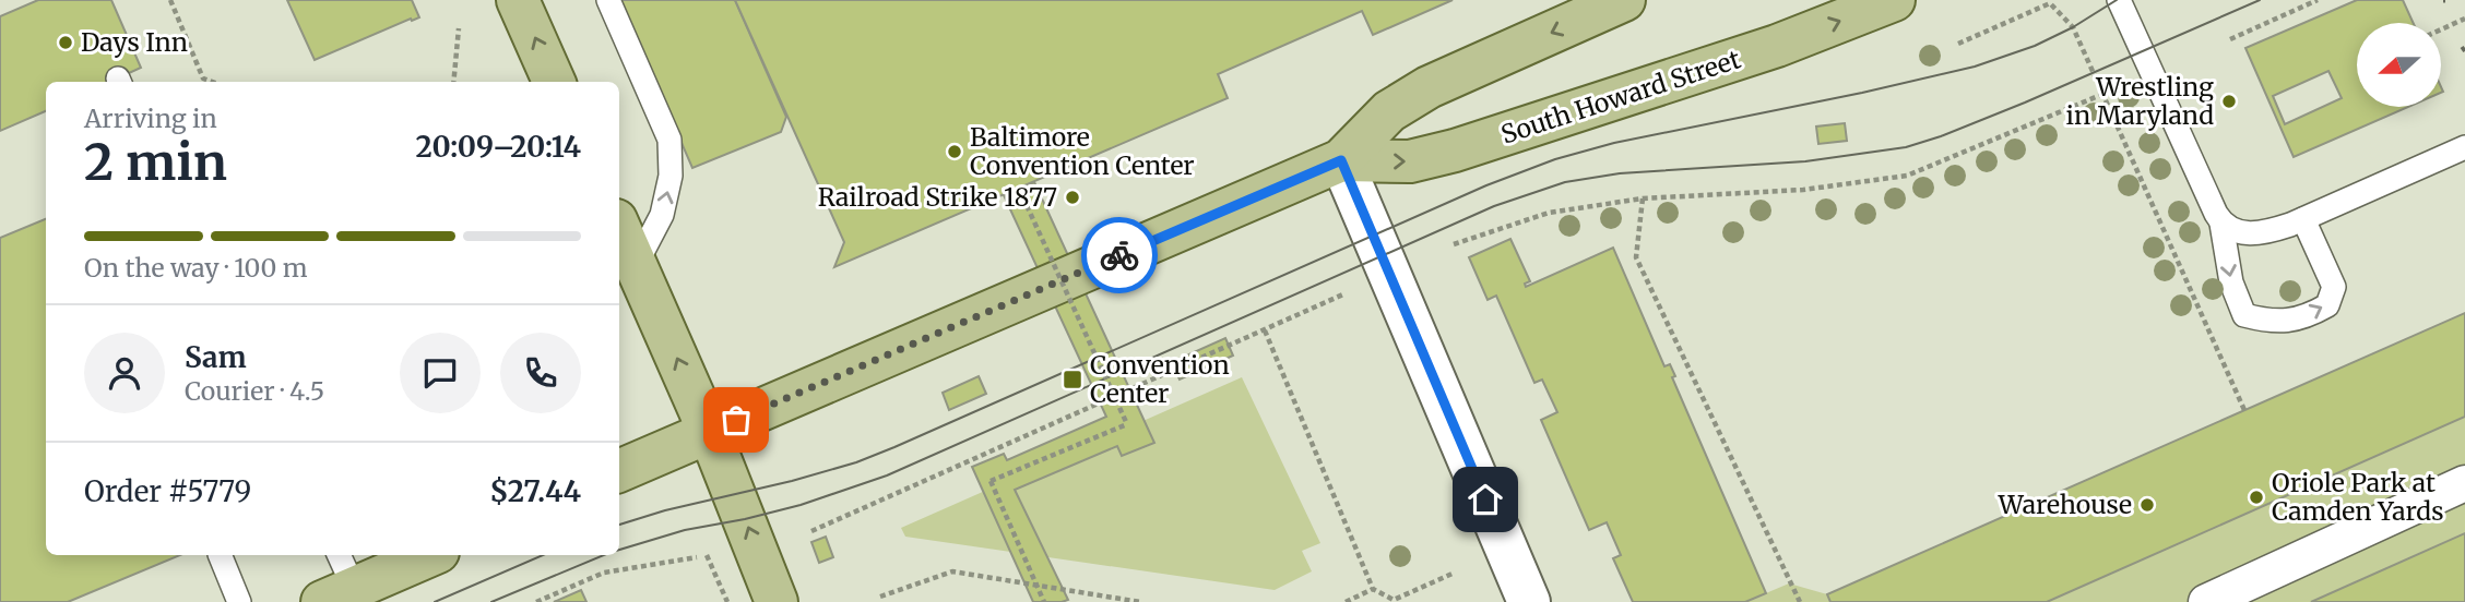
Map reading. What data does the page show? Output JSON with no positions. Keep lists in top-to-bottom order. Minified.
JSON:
{"streets":{"main road":["South Howard Street"]},"places":{"other":["Days Inn","Wrestling in Maryland","Baltimore Convention Center","Railroad Strike 1877","Oriole Park at Camden Yards","Warehouse"],"transit":["Convention Center"]},"north":"left","page":{"heading":["2 min","Arriving in","20:09–20:14"],"panel":["Sam","Courier · 4.5","Order #5779","$27.44"],"bar":"On the way · 100 m"}}
